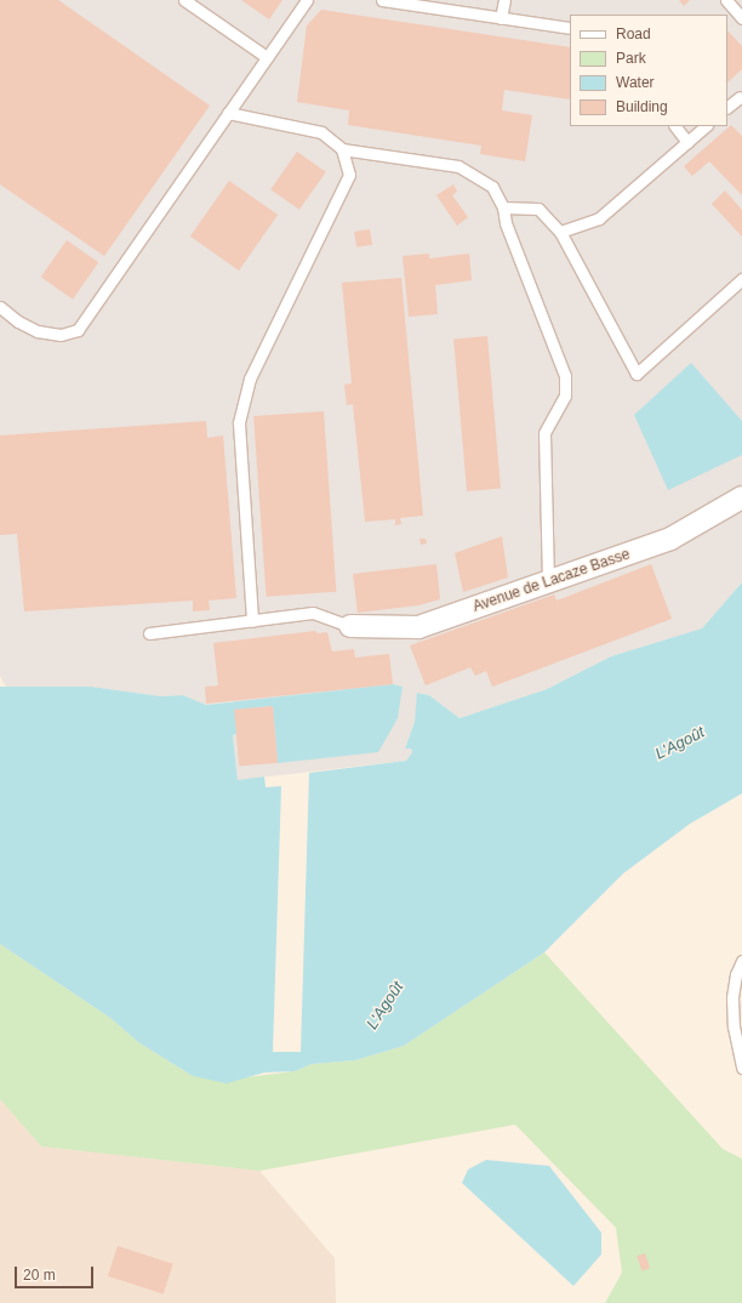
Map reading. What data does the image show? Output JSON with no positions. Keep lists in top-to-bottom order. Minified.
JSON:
{"streets":{"street":["Avenue de Lacaze Basse"]},"water":["L'Agoût"],"legend":["Road","Park","Water","Building"],"scale_bar":"20 m"}
